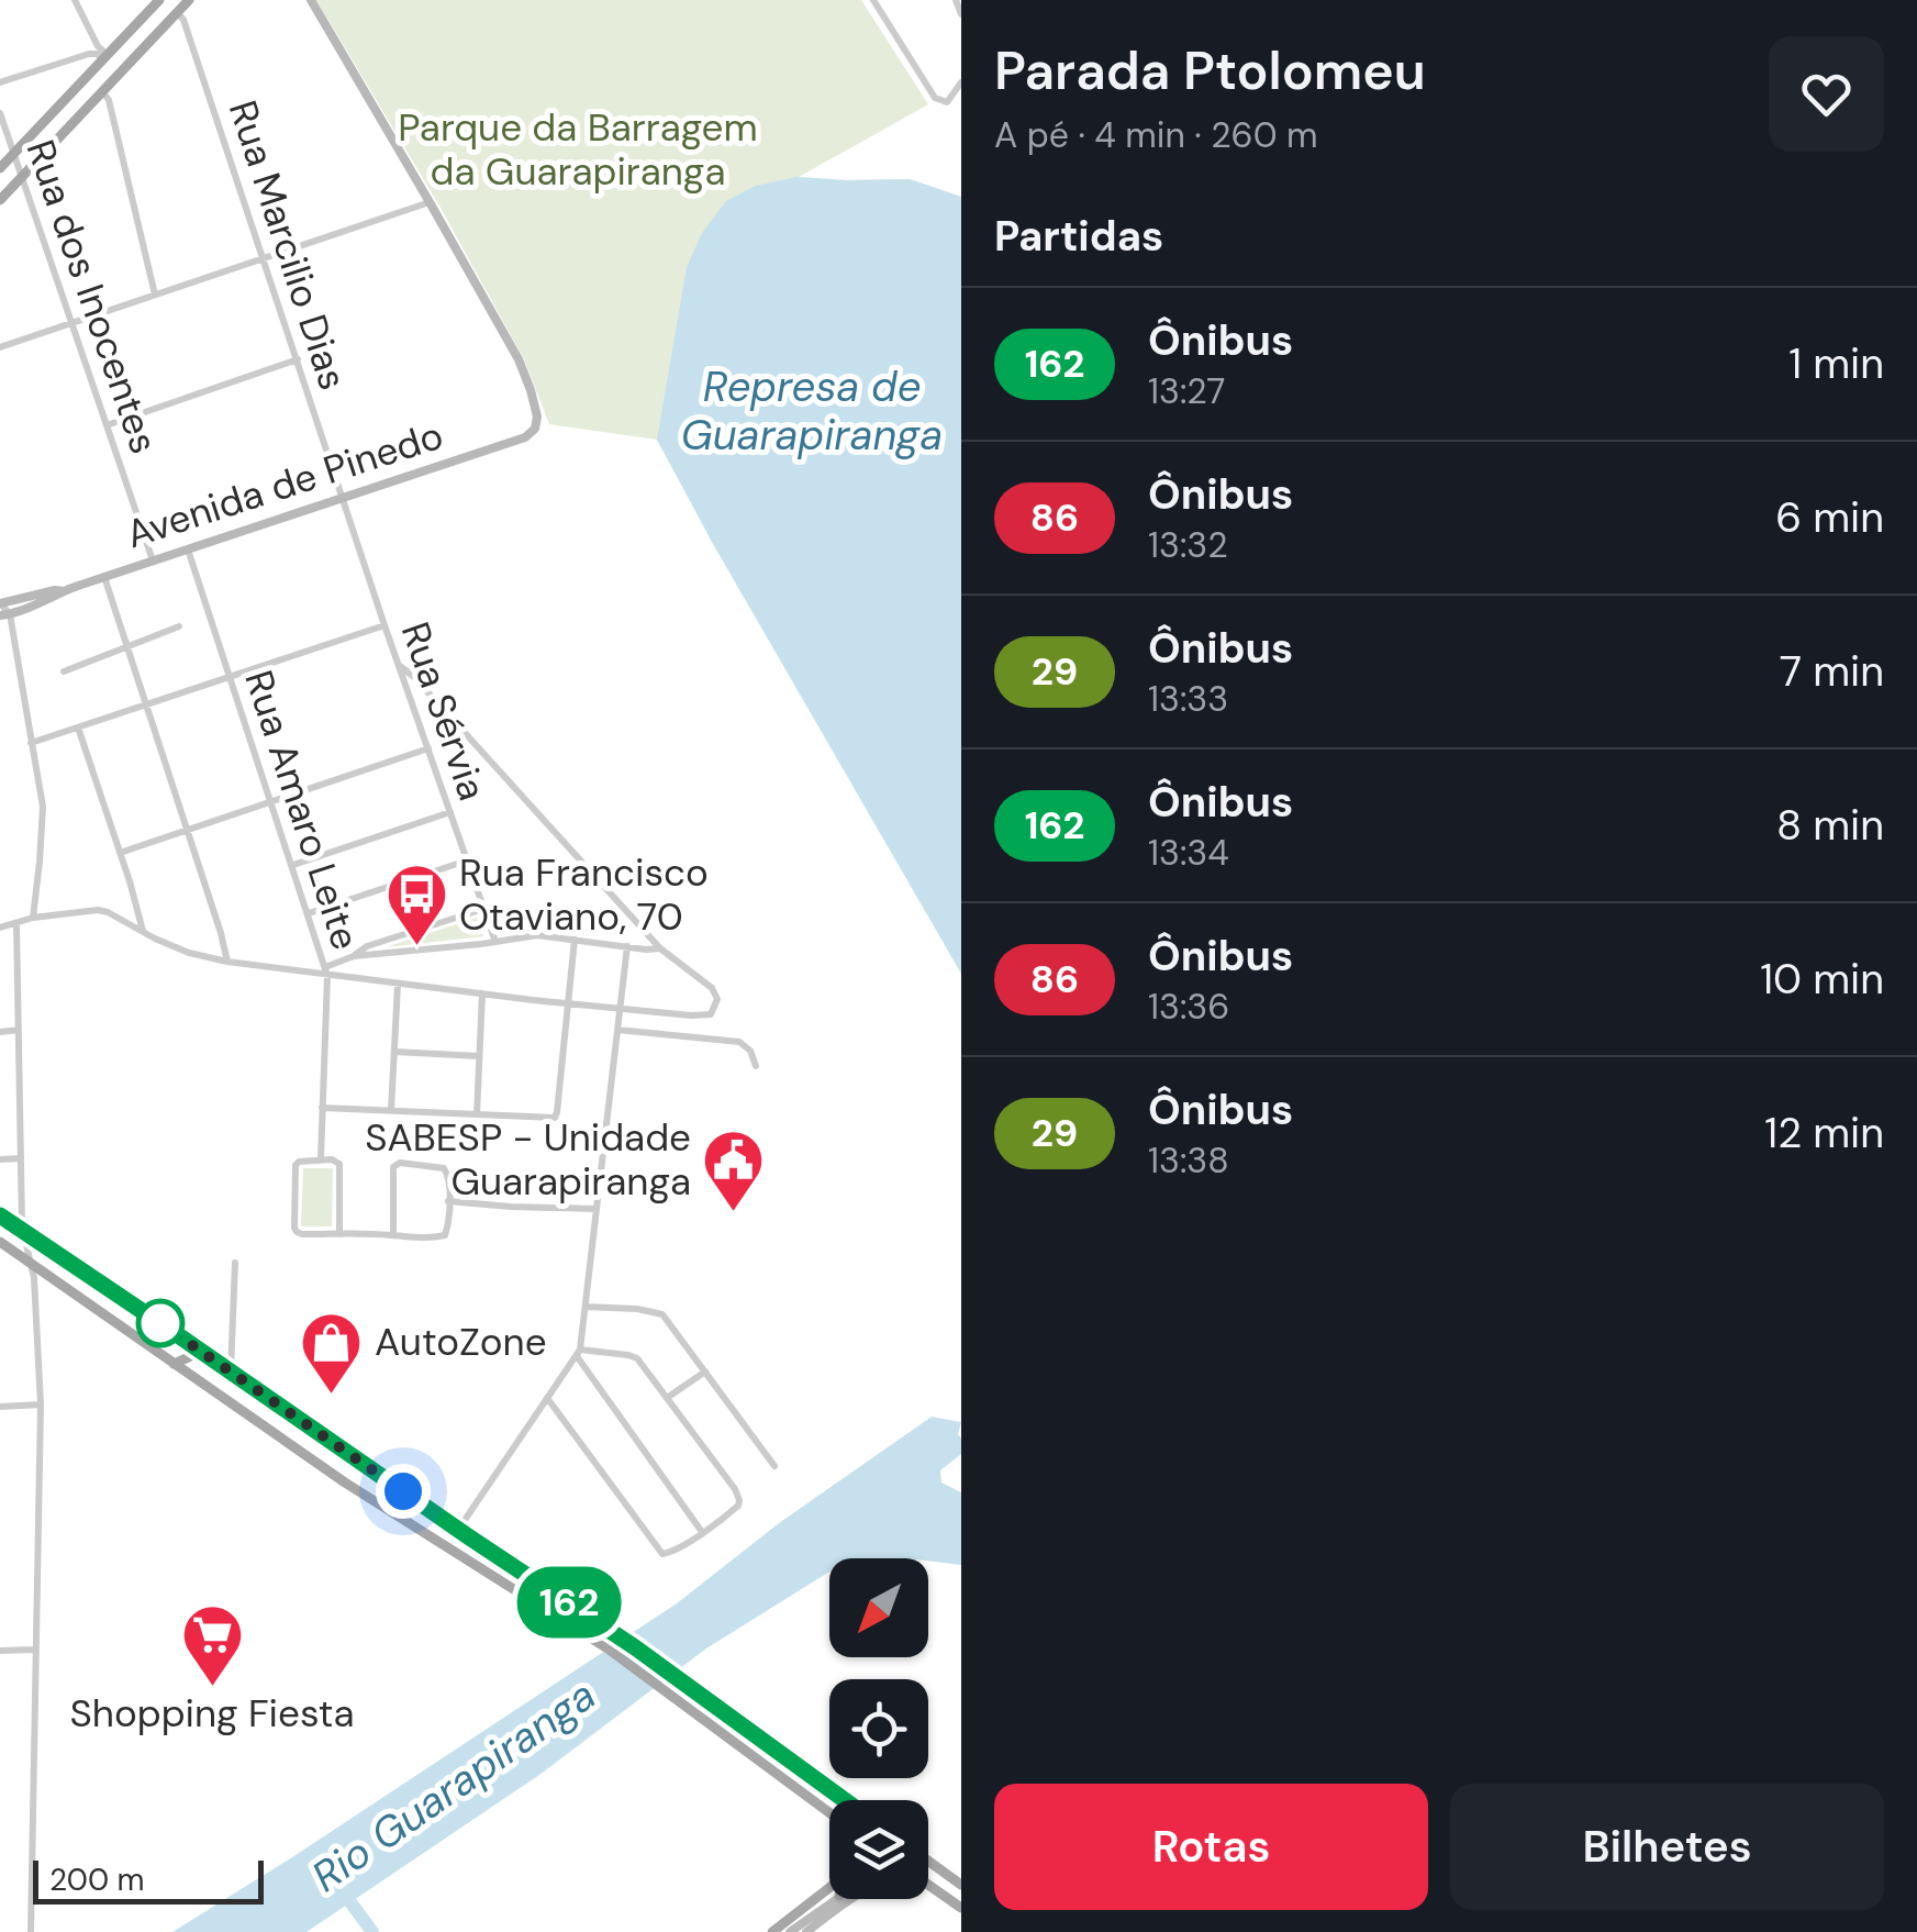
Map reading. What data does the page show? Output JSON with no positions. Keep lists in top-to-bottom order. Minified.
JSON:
{"streets":{"street":["Rua Marcilio Dias","Rua dos Inocentes","Avenida de Pinedo","Rua Sérvia","Rua Amaro Leite"]},"crossings":[["Rua Marcilio Dias","Avenida de Pinedo"],["Rua Marcilio Dias","Rua Sérvia"],["Rua dos Inocentes","Avenida de Pinedo"],["Avenida de Pinedo","Rua Sérvia"],["Avenida de Pinedo","Rua Amaro Leite"]],"water":["Represa de Guarapiranga","Rio Guarapiranga"],"parks":["Parque da Barragem da Guarapiranga"],"places":{"bus stop":["Rua Francisco Otaviano, 70"],"public building":["SABESP - Unidade Guarapiranga"],"shop":["AutoZone"],"supermarket":["Shopping Fiesta"]},"lines":["bus line 162"],"scale_bar":"200 m","north":"bottom left","page":{"on_map":"162","heading":[["Parada Ptolomeu","A pé · 4 min · 260 m"],"Partidas"],"list":[{"mark":"162","name":"Ônibus","note":"13:27","value":"1 min"},{"mark":"86","name":"Ônibus","note":"13:32","value":"6 min"},{"mark":"29","name":"Ônibus","note":"13:33","value":"7 min"},{"mark":"162","name":"Ônibus","note":"13:34","value":"8 min"},{"mark":"86","name":"Ônibus","note":"13:36","value":"10 min"},{"mark":"29","name":"Ônibus","note":"13:38","value":"12 min"}],"buttons":["Rotas","Bilhetes"],"scale":"200 m"}}
